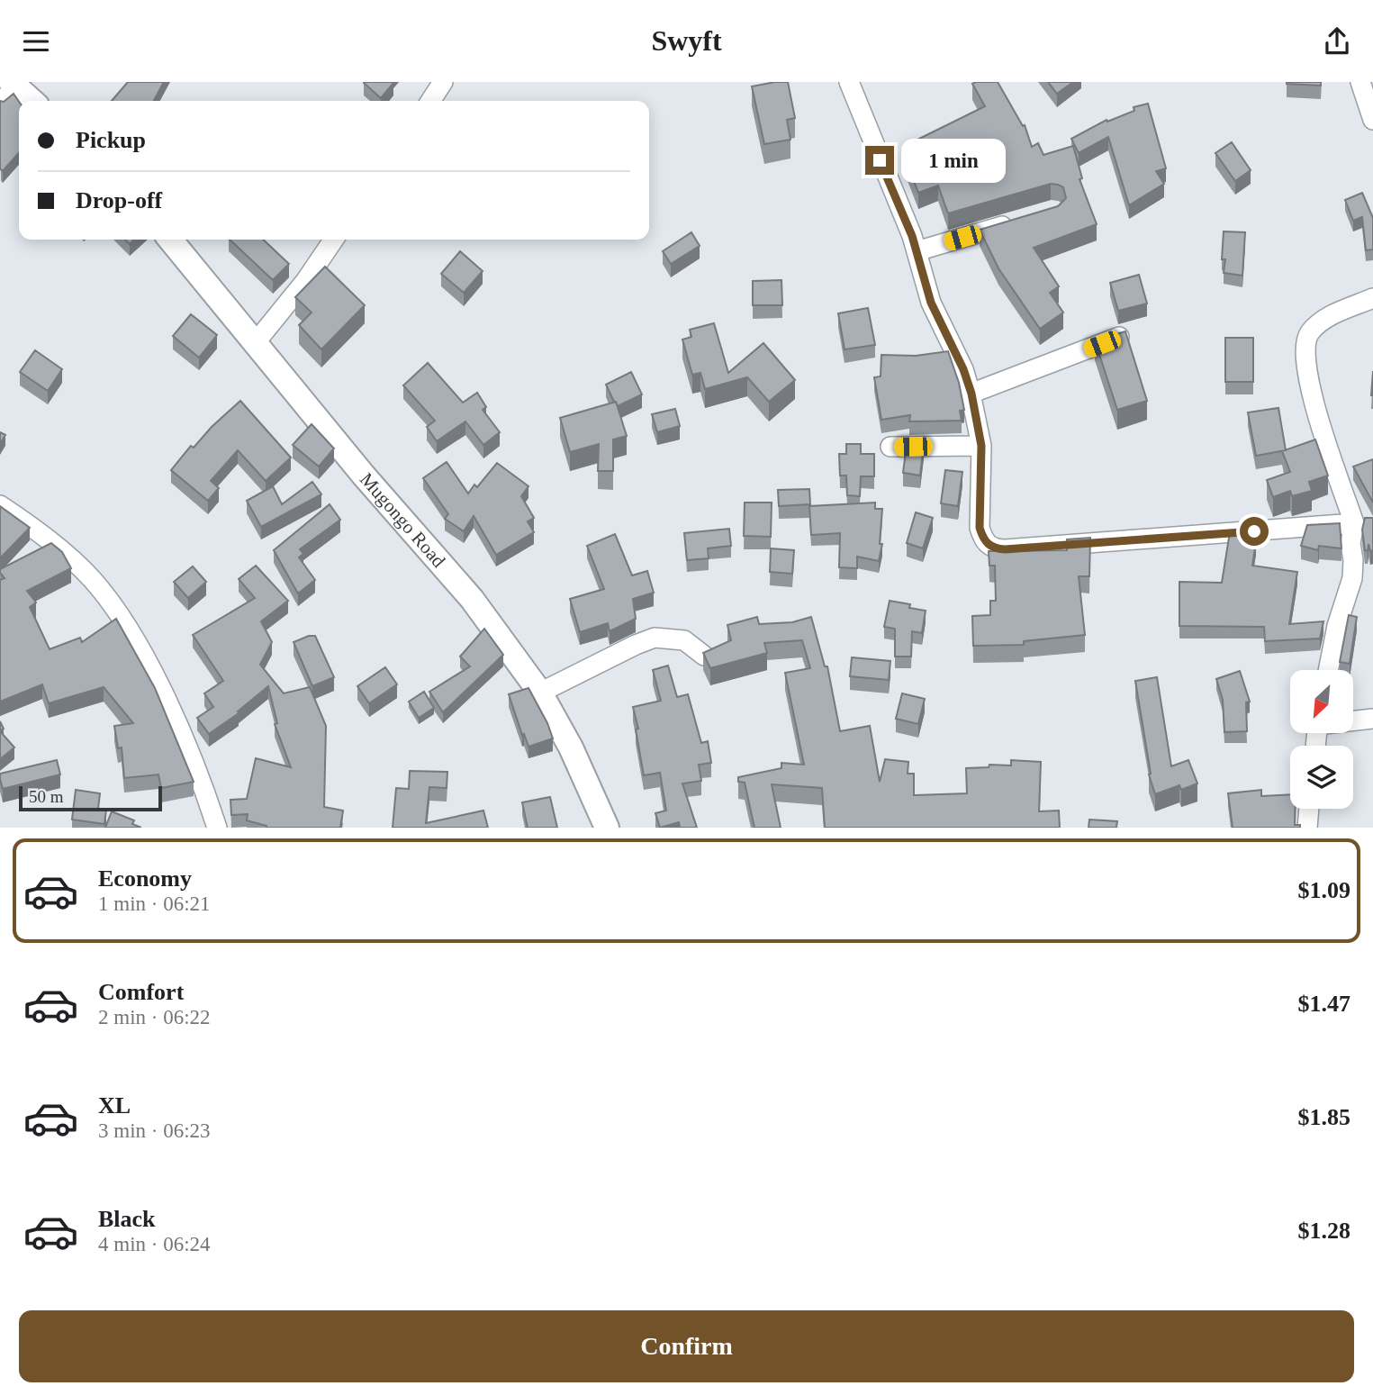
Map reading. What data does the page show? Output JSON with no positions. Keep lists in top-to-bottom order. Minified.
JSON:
{"streets":{"street":["Mugongo Road"]},"scale_bar":"50 m","north":"bottom left","page":{"header":"Swyft","banner":["Pickup","Drop-off"],"bubble":"1 min","scale":"50 m","list":[{"name":"Economy","note":"1 min · 06:21","value":"$1.09"},{"name":"Comfort","note":"2 min · 06:22","value":"$1.47"},{"name":"XL","note":"3 min · 06:23","value":"$1.85"},{"name":"Black","note":"4 min · 06:24","value":"$1.28"}],"buttons":"Confirm"}}
